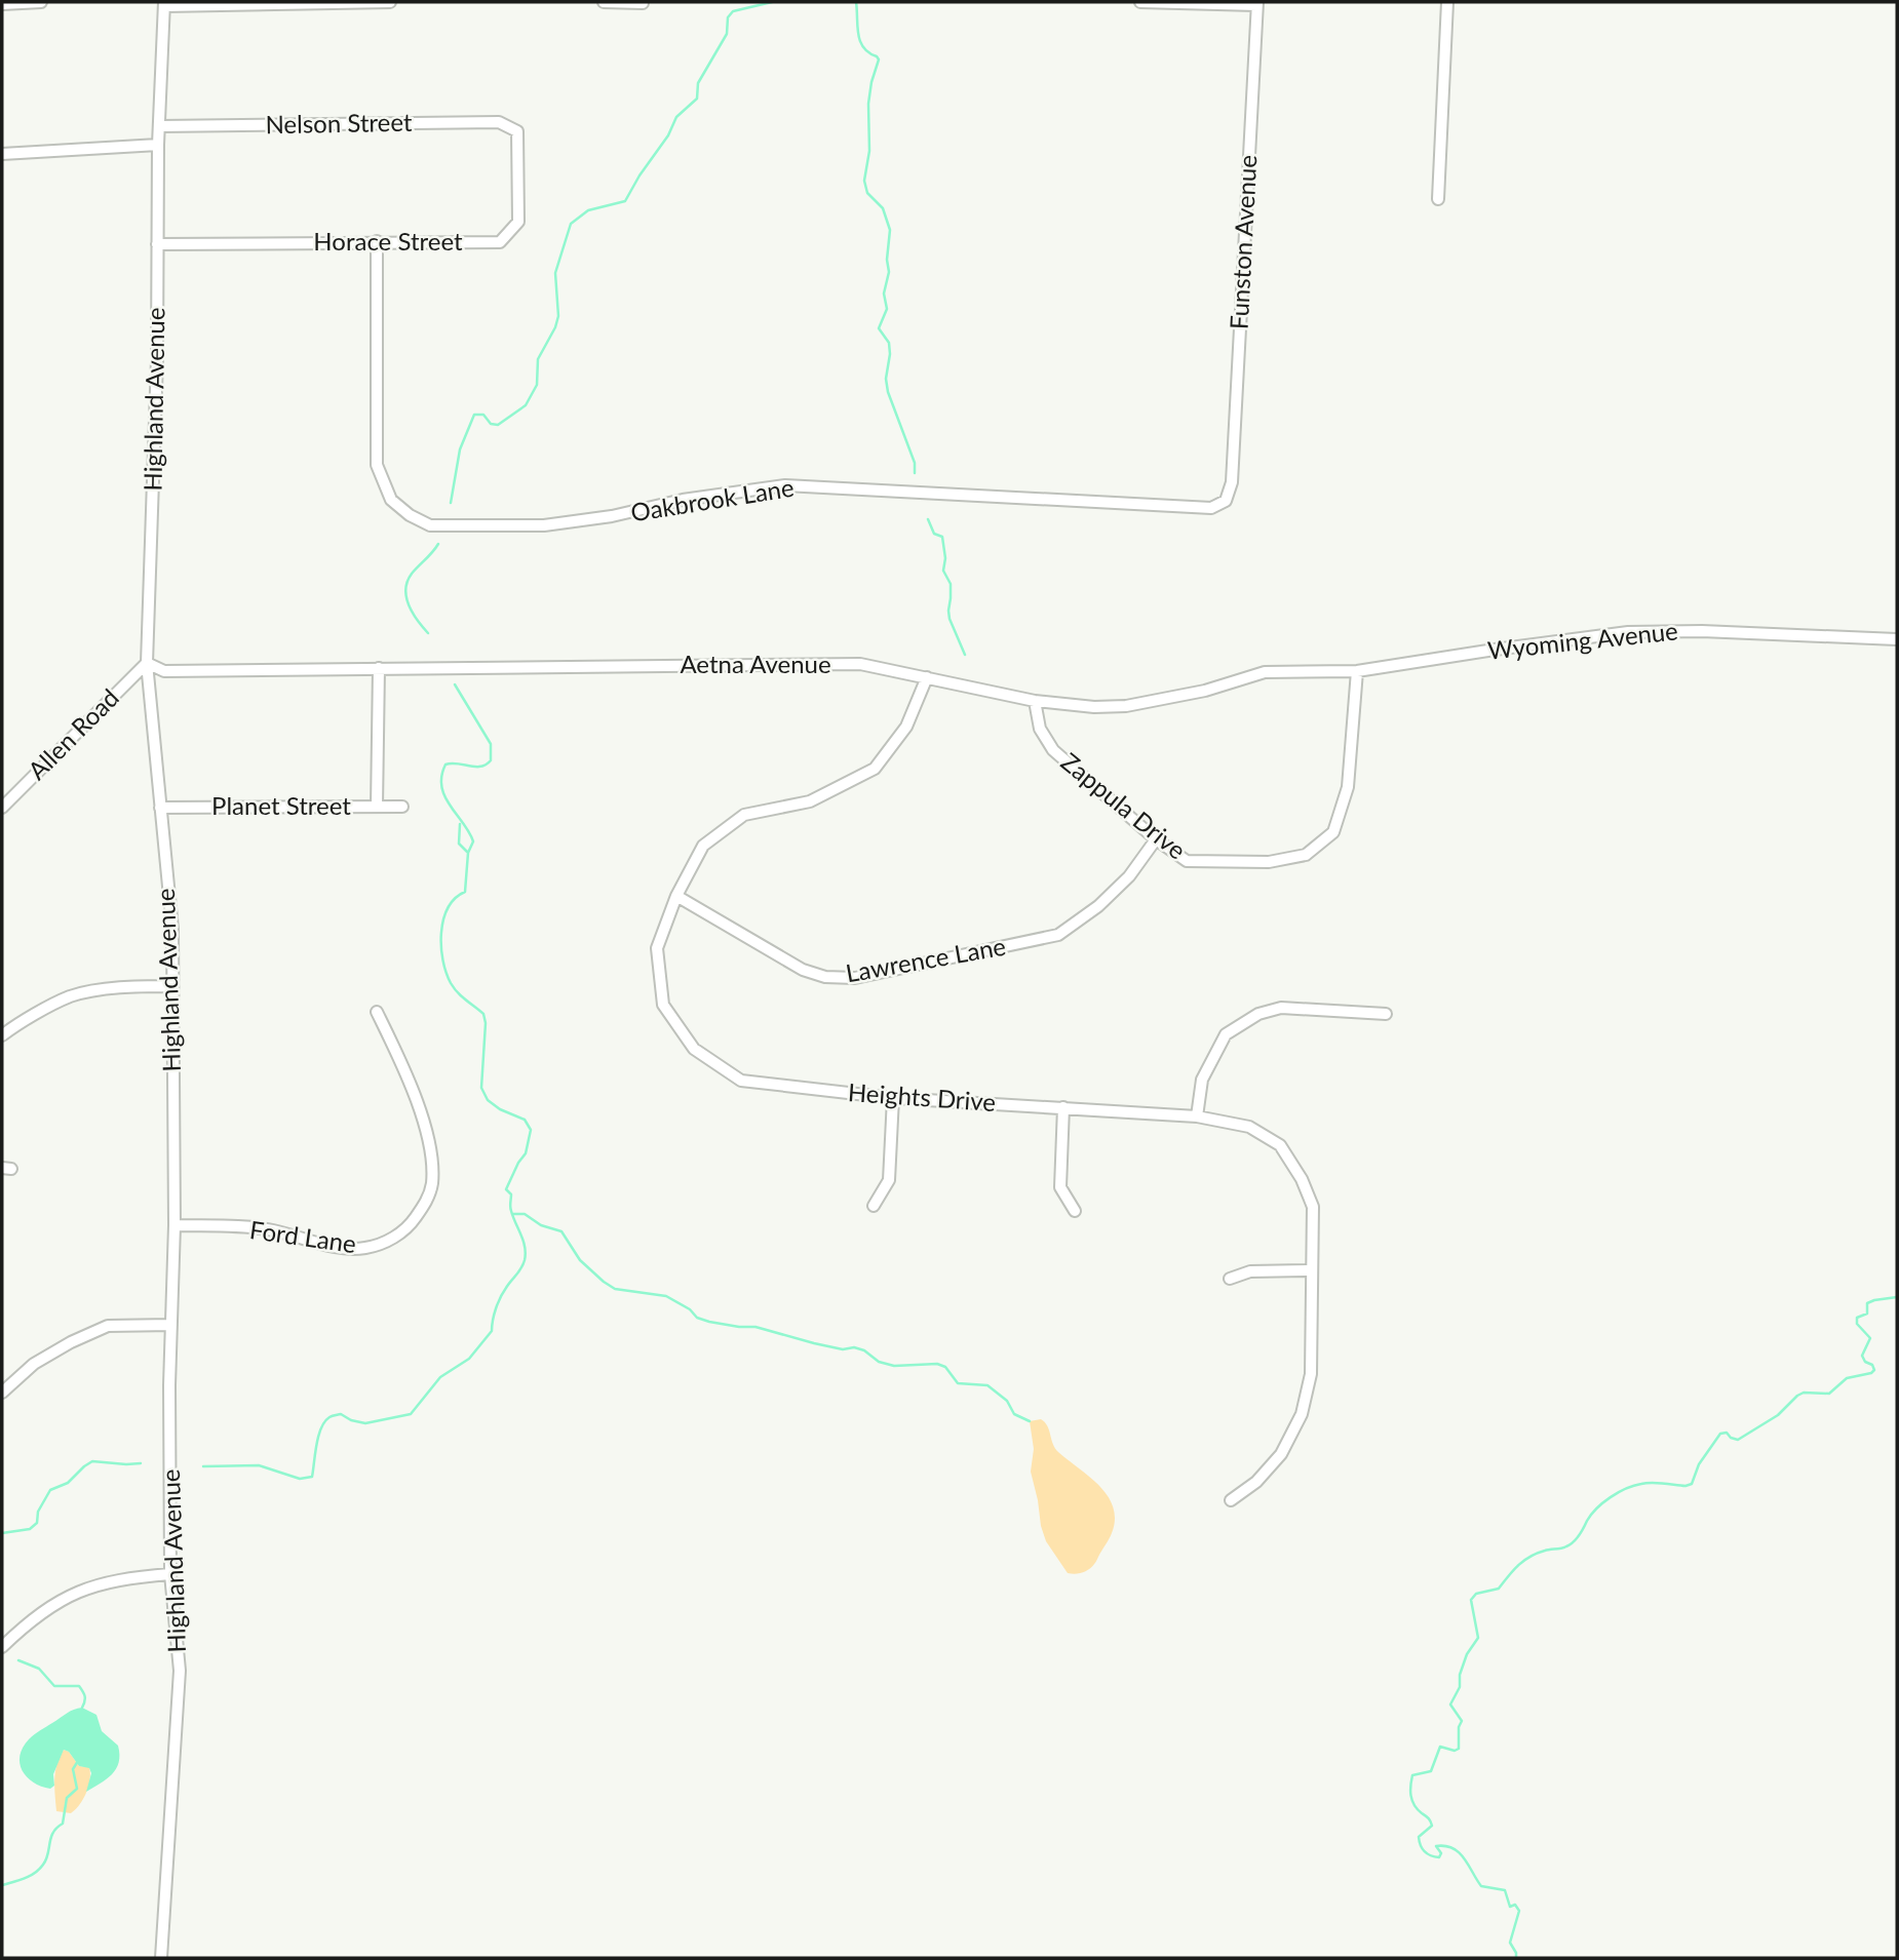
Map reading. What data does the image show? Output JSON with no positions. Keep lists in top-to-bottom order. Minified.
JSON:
{"streets":{"street":["Nelson Street","Horace Street","Funston Avenue","Highland Avenue","Oakbrook Lane","Wyoming Avenue","Aetna Avenue","Allen Road","Planet Street","Zappula Drive","Lawrence Lane","Heights Drive","Ford Lane"]},"crossings":[["Nelson Street","Horace Street"],["Nelson Street","Highland Avenue"],["Horace Street","Highland Avenue"],["Horace Street","Oakbrook Lane"],["Funston Avenue","Oakbrook Lane"],["Highland Avenue","Aetna Avenue"],["Highland Avenue","Allen Road"],["Highland Avenue","Planet Street"],["Highland Avenue","Ford Lane"],["Wyoming Avenue","Aetna Avenue"],["Wyoming Avenue","Zappula Drive"],["Aetna Avenue","Allen Road"],["Aetna Avenue","Zappula Drive"],["Aetna Avenue","Heights Drive"],["Zappula Drive","Lawrence Lane"],["Lawrence Lane","Heights Drive"]]}
